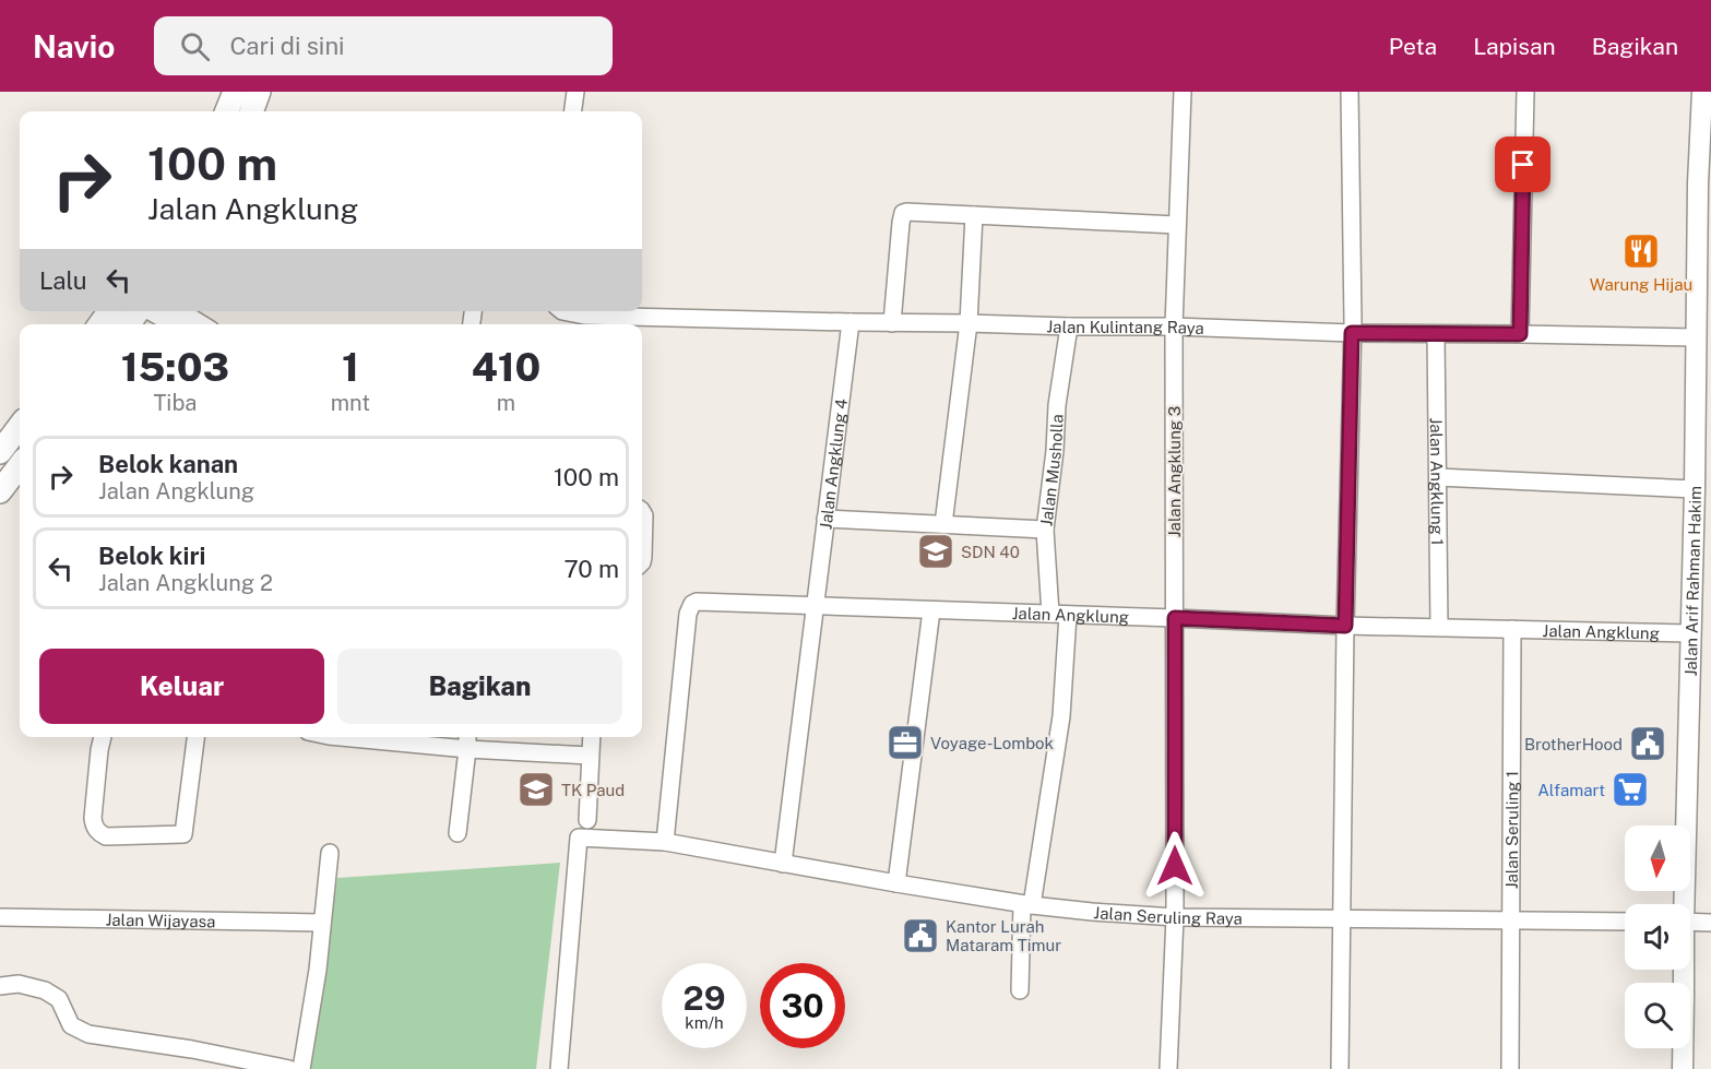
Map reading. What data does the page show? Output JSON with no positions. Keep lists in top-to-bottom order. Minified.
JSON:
{"streets":{"street":["Jalan Kulintang Raya","Jalan Angklung 4","Jalan Musholla","Jalan Angklung 3","Jalan Angklung 1","Jalan Arif Rahman Hakim","Jalan Angklung","Jalan Seruling 1","Jalan Seruling Raya","Jalan Wijayasa"]},"crossings":[["Jalan Kulintang Raya","Jalan Angklung 4"],["Jalan Kulintang Raya","Jalan Musholla"],["Jalan Kulintang Raya","Jalan Angklung 3"],["Jalan Kulintang Raya","Jalan Angklung 1"],["Jalan Kulintang Raya","Jalan Arif Rahman Hakim"],["Jalan Angklung 4","Jalan Angklung"],["Jalan Angklung 4","Jalan Seruling Raya"],["Jalan Musholla","Jalan Angklung"],["Jalan Angklung 3","Jalan Angklung"],["Jalan Angklung 3","Jalan Seruling Raya"],["Jalan Angklung 1","Jalan Angklung"],["Jalan Arif Rahman Hakim","Jalan Angklung"],["Jalan Angklung","Jalan Seruling 1"],["Jalan Angklung","Jalan Seruling Raya"],["Jalan Seruling 1","Jalan Seruling Raya"]],"places":{"restaurant":["Warung Hijau"],"school or university":["SDN 40","TK Paud"],"office":["Voyage-Lombok"],"public building":["BrotherHood","Kantor Lurah Mataram Timur"],"supermarket":["Alfamart"]},"north":"bottom","page":{"header":"Navio","search":"Cari di sini","nav":["Peta","Lapisan","Bagikan"],"turn":["100 m","Jalan Angklung"],"then":"Lalu","eta":["15:03","Tiba","1","mnt","410","m"],"list":[{"name":"Belok kanan","note":"Jalan Angklung","value":"100 m"},{"name":"Belok kiri","note":"Jalan Angklung 2","value":"70 m"}],"buttons":["Keluar","Bagikan"],"speed":"29 km/h","limit":"30"}}
